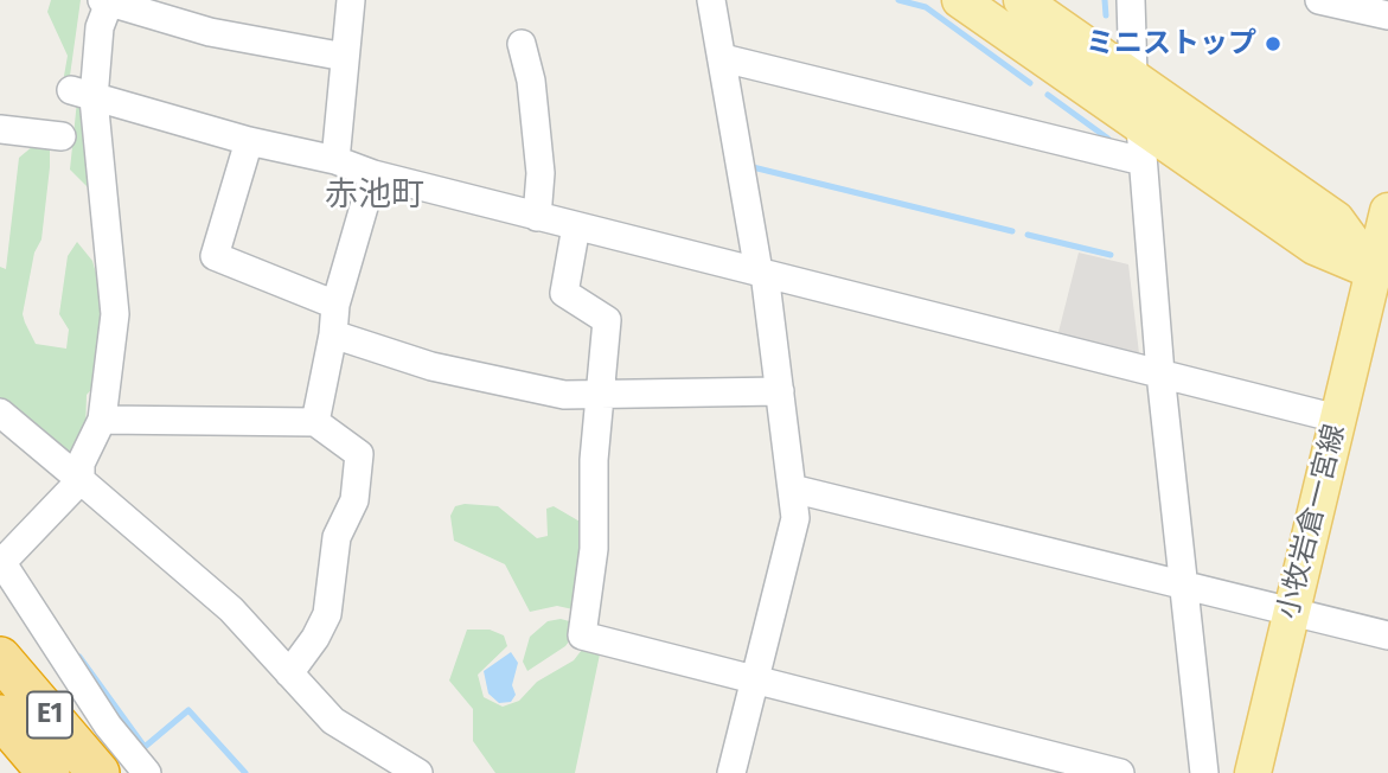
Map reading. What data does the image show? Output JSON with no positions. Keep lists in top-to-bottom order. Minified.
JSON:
{"streets":{"highway":["E1"],"main road":["小牧岩倉一宮線"]},"districts":["赤池町"],"places":["ミニストップ"]}
